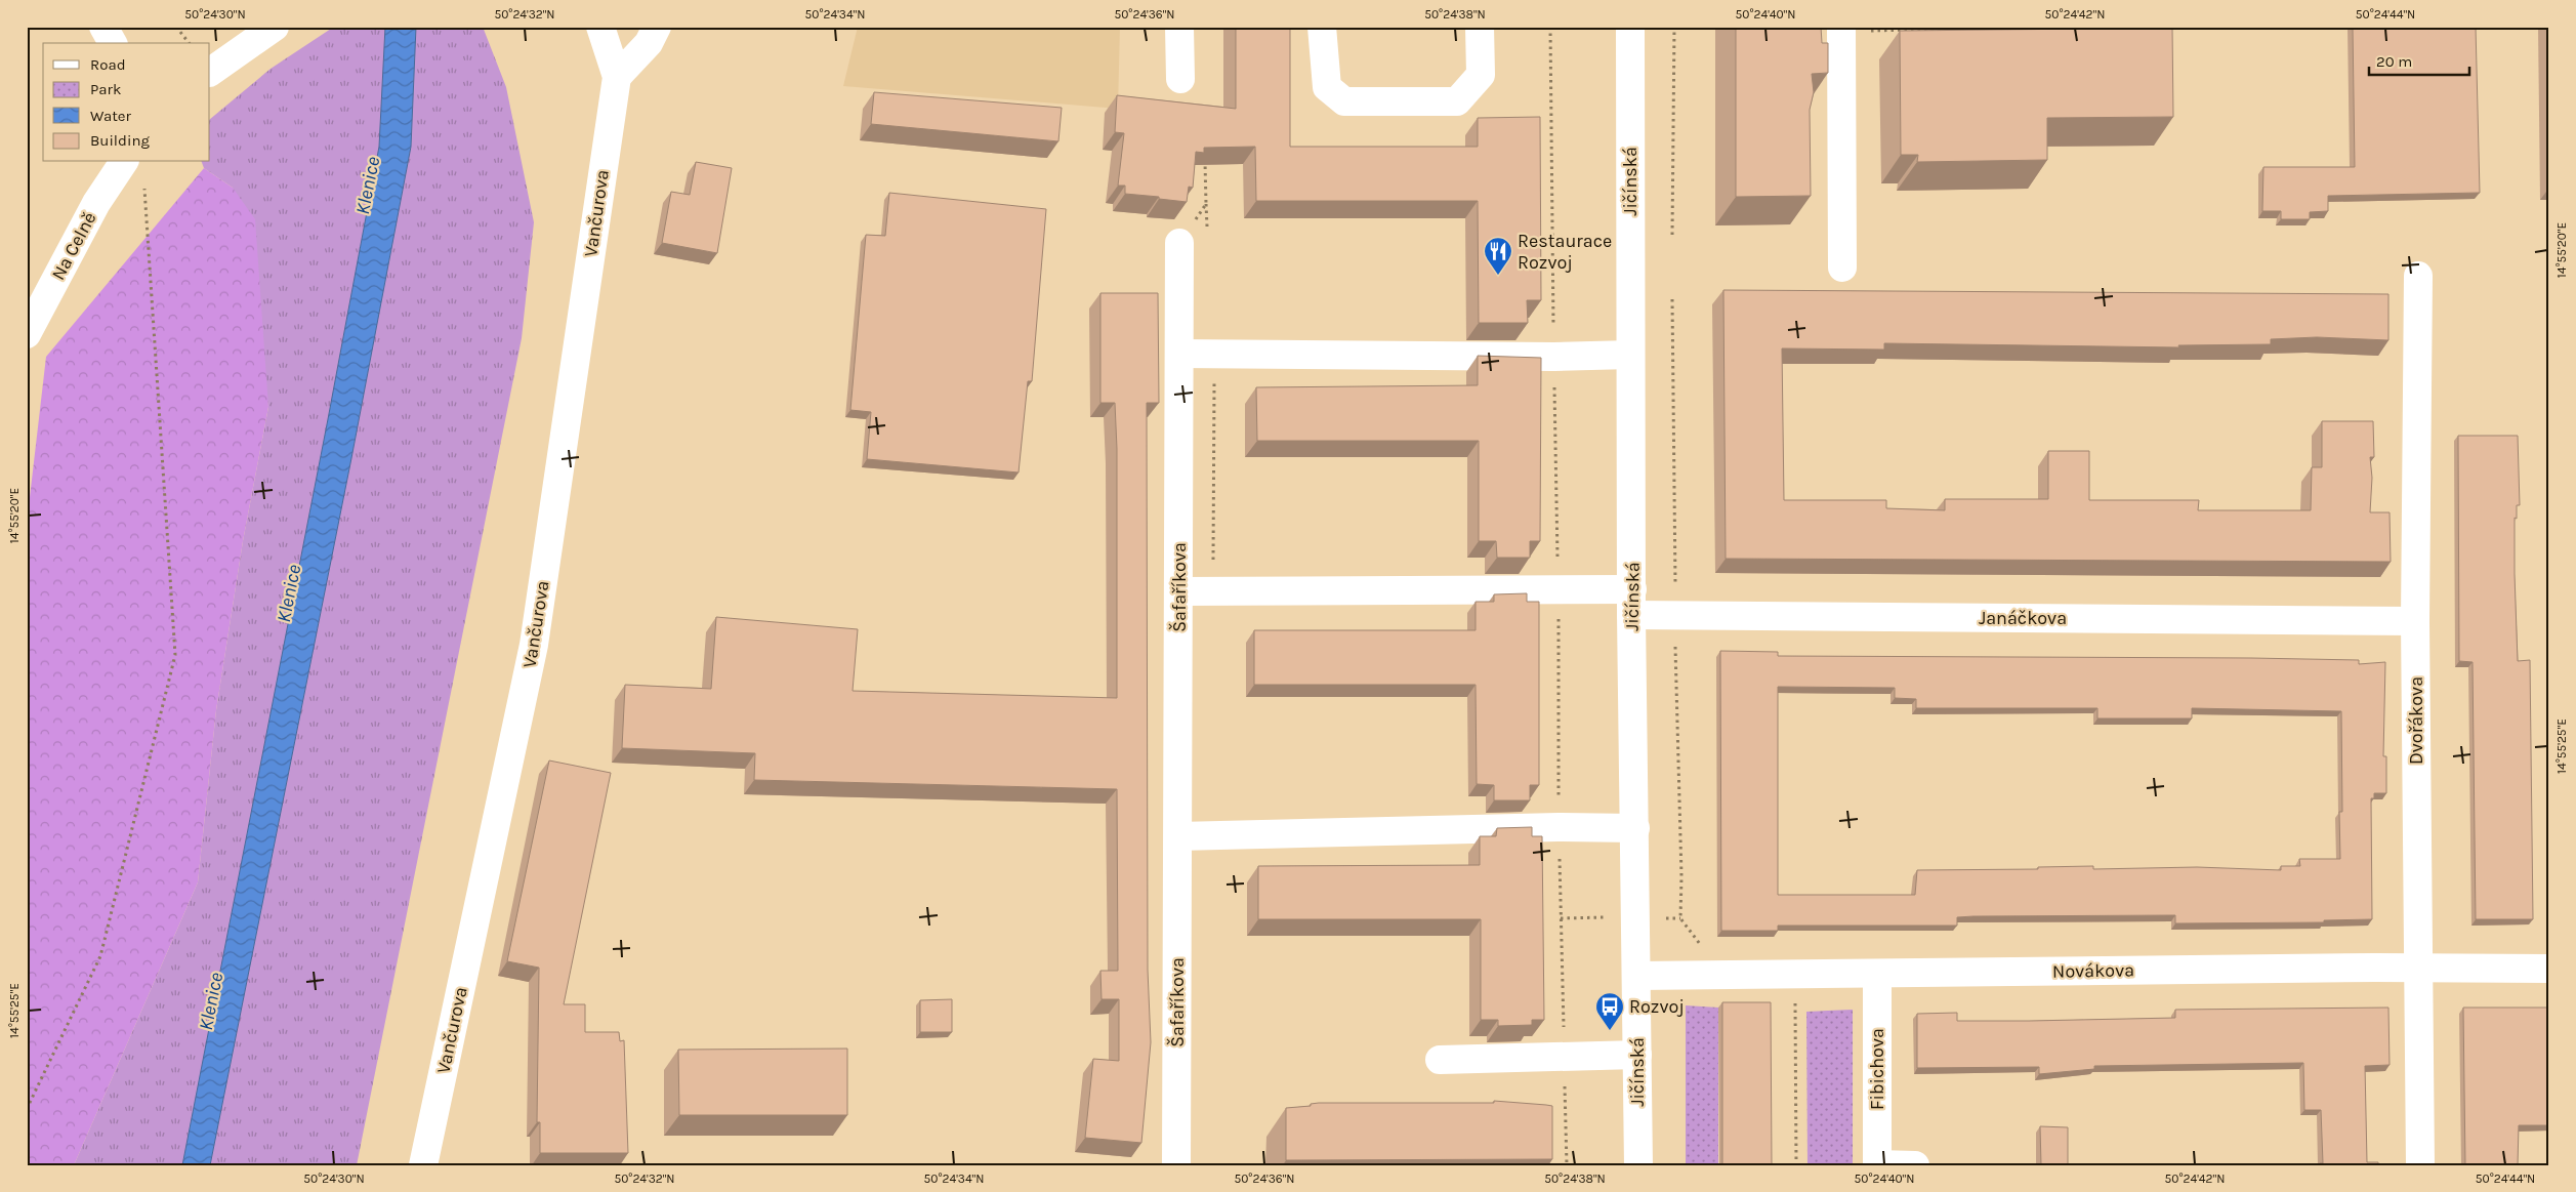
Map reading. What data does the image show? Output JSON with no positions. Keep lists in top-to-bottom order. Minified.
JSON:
{"streets":{"street":["Jičínská","Vančurova","Na Celně","Šafaříkova","Janáčkova","Dvořákova","Novákova","Fibichova"]},"crossings":[["Jičínská","Janáčkova"],["Jičínská","Novákova"],["Šafaříkova","Janáčkova"],["Janáčkova","Dvořákova"],["Dvořákova","Novákova"],["Novákova","Fibichova"]],"water":["Klenice"],"places":{"restaurant":["Restaurace Rozvoj"],"bus stop":["Rozvoj"]},"legend":["Road","Park","Water","Building"],"scale_bar":"20 m","coordinates":["50°24'30\"N","50°24'32\"N","50°24'34\"N","50°24'36\"N","50°24'38\"N","50°24'40\"N","50°24'42\"N","50°24'44\"N","14°55'20\"E","14°55'25\"E"]}
